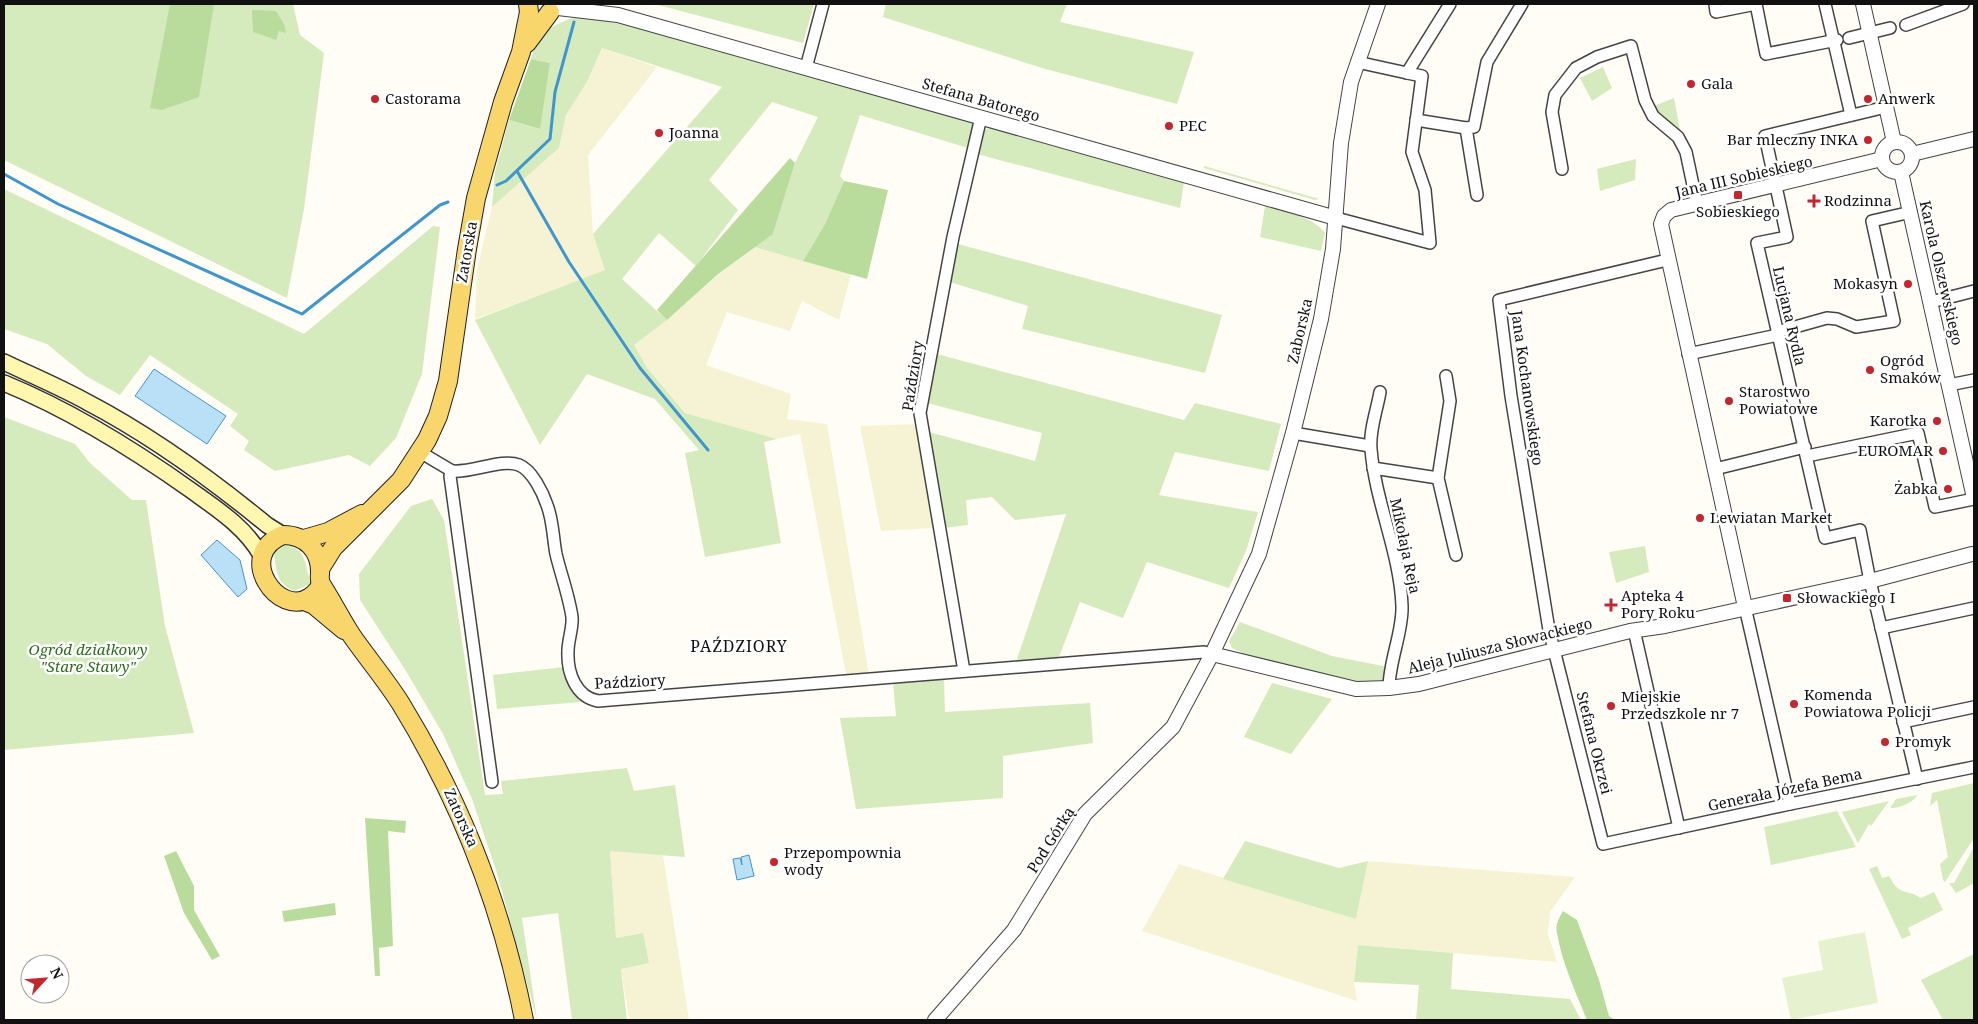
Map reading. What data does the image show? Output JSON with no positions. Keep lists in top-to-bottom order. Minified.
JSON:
{"streets":{"main road":["Zatorska"],"street":["Stefana Batorego","Jana III Sobieskiego","Karola Olszewskiego","Lucjana Rydla","Zaborska","Paździory","Jana Kochanowskiego","Mikołaja Reja","Aleja Juliusza Słowackiego","Stefana Okrzei","Generała Józefa Bema","Pod Górką"]},"crossings":[["Stefana Batorego","Zatorska"],["Stefana Batorego","Zaborska"],["Stefana Batorego","Paździory"],["Jana III Sobieskiego","Karola Olszewskiego"],["Jana III Sobieskiego","Lucjana Rydla"],["Jana III Sobieskiego","Jana Kochanowskiego"],["Lucjana Rydla","Aleja Juliusza Słowackiego"],["Zaborska","Paździory"],["Zaborska","Aleja Juliusza Słowackiego"],["Zaborska","Pod Górką"],["Paździory","Aleja Juliusza Słowackiego"],["Paździory","Pod Górką"],["Jana Kochanowskiego","Aleja Juliusza Słowackiego"],["Jana Kochanowskiego","Stefana Okrzei"],["Mikołaja Reja","Aleja Juliusza Słowackiego"],["Aleja Juliusza Słowackiego","Stefana Okrzei"],["Aleja Juliusza Słowackiego","Pod Górką"],["Stefana Okrzei","Generała Józefa Bema"]],"districts":["PAŹDZIORY"],"parks":["Ogród działkowy \"Stare Stawy\""],"places":{"other":["Gala","Castorama","Anwerk","PEC","Joanna","Bar mleczny INKA","Mokasyn","Ogród Smaków","Starostwo Powiatowe","Karotka","EUROMAR","Żabka","Lewiatan Market","Komenda Powiatowa Policji","Miejskie Przedszkole nr 7","Promyk","Przepompownia wody"],"transit":["Sobieskiego","Słowackiego I"],"health":["Rodzinna","Apteka 4 Pory Roku"]},"north":"top right"}
